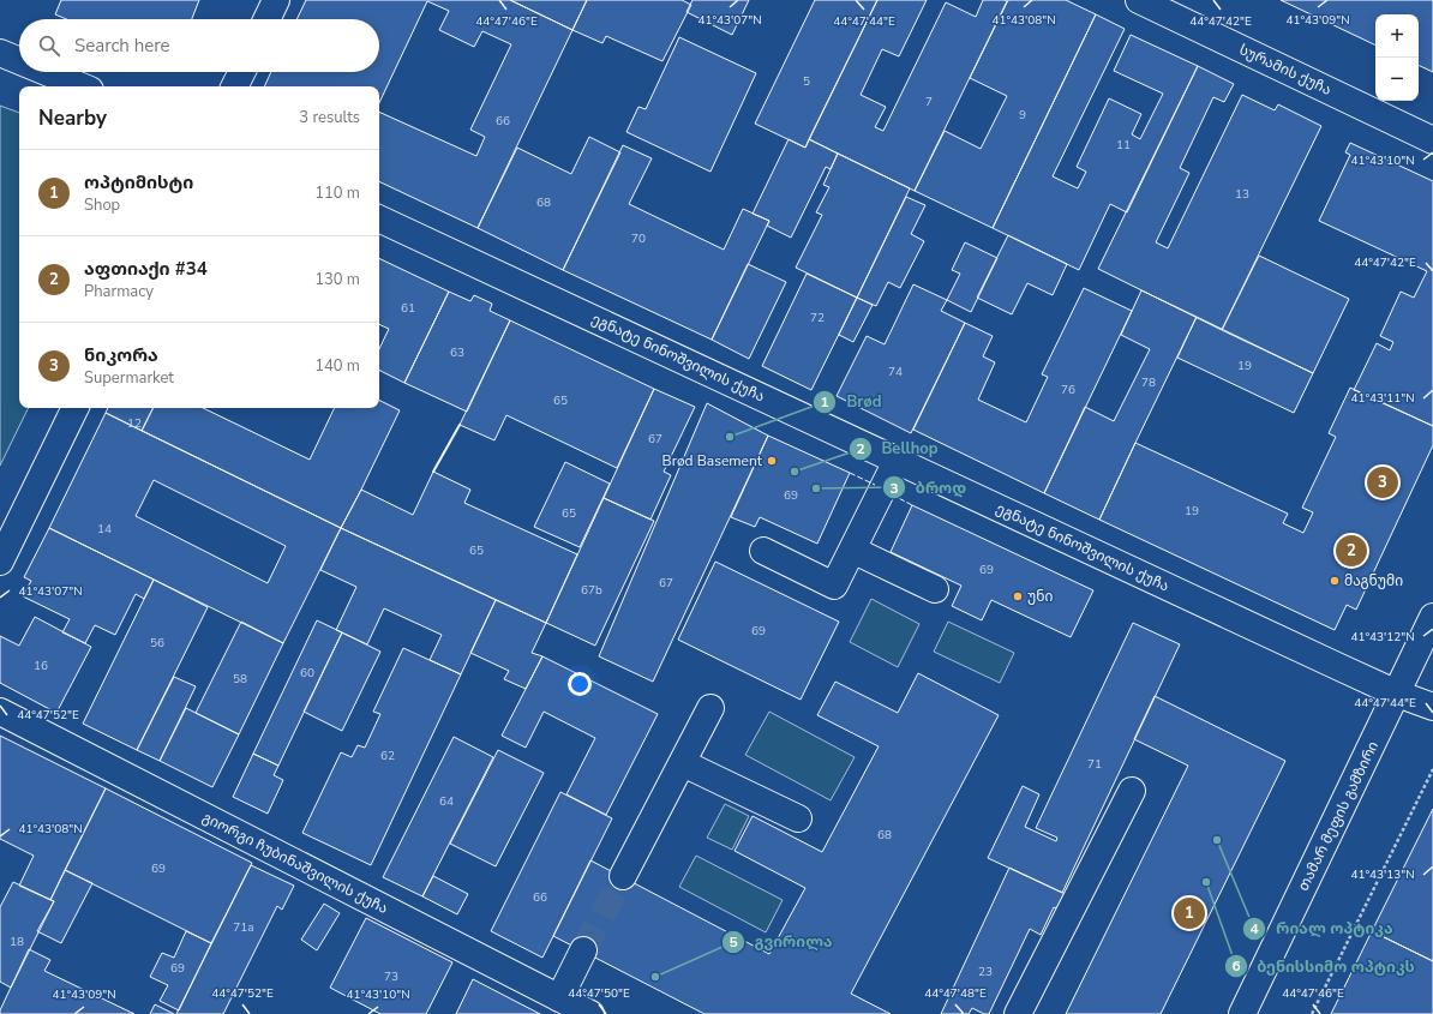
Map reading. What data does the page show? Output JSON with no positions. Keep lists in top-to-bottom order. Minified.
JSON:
{"streets":{"street":["სურამის ქუჩა","ეგნატე ნინოშვილის ქუჩა","თამარ მეფის გამზირი","გიორგი ჩუბინაშვილის ქუჩა"]},"crossings":[["ეგნატე ნინოშვილის ქუჩა","თამარ მეფის გამზირი"]],"places":["Brød","Brød Basement","Bellhop","ბროდ","მაგნუმი","უნი","რიალ ოპტიკა","ბენისსიმო ოპტიკს","გვირილა"],"house_numbers":["5","7","9","66","11","13","68","70","61","72","63","19","74","78","76","65","12","67","69","19","65","14","65","69","67","67b","69","56","16","60","58","62","71","64","68","69","66","71a","18","69","23","73"],"page":{"map_buttons":["+","−"],"search":"Search here","heading":["Nearby","3 results"],"list":[{"mark":"1","name":"ოპტიმისტი","note":"Shop","value":"110 m"},{"mark":"2","name":"აფთიაქი #34","note":"Pharmacy","value":"130 m"},{"mark":"3","name":"ნიკორა","note":"Supermarket","value":"140 m"}],"pins":["3","2","1"]},"coordinates":["41°43'08\"N","41°43'09\"N","41°43'07\"N","44°47'46\"E","44°47'44\"E","44°47'42\"E","41°43'10\"N","41°43'11\"N","41°43'12\"N","44°47'52\"E","41°43'13\"N","44°47'50\"E","44°47'48\"E"]}
